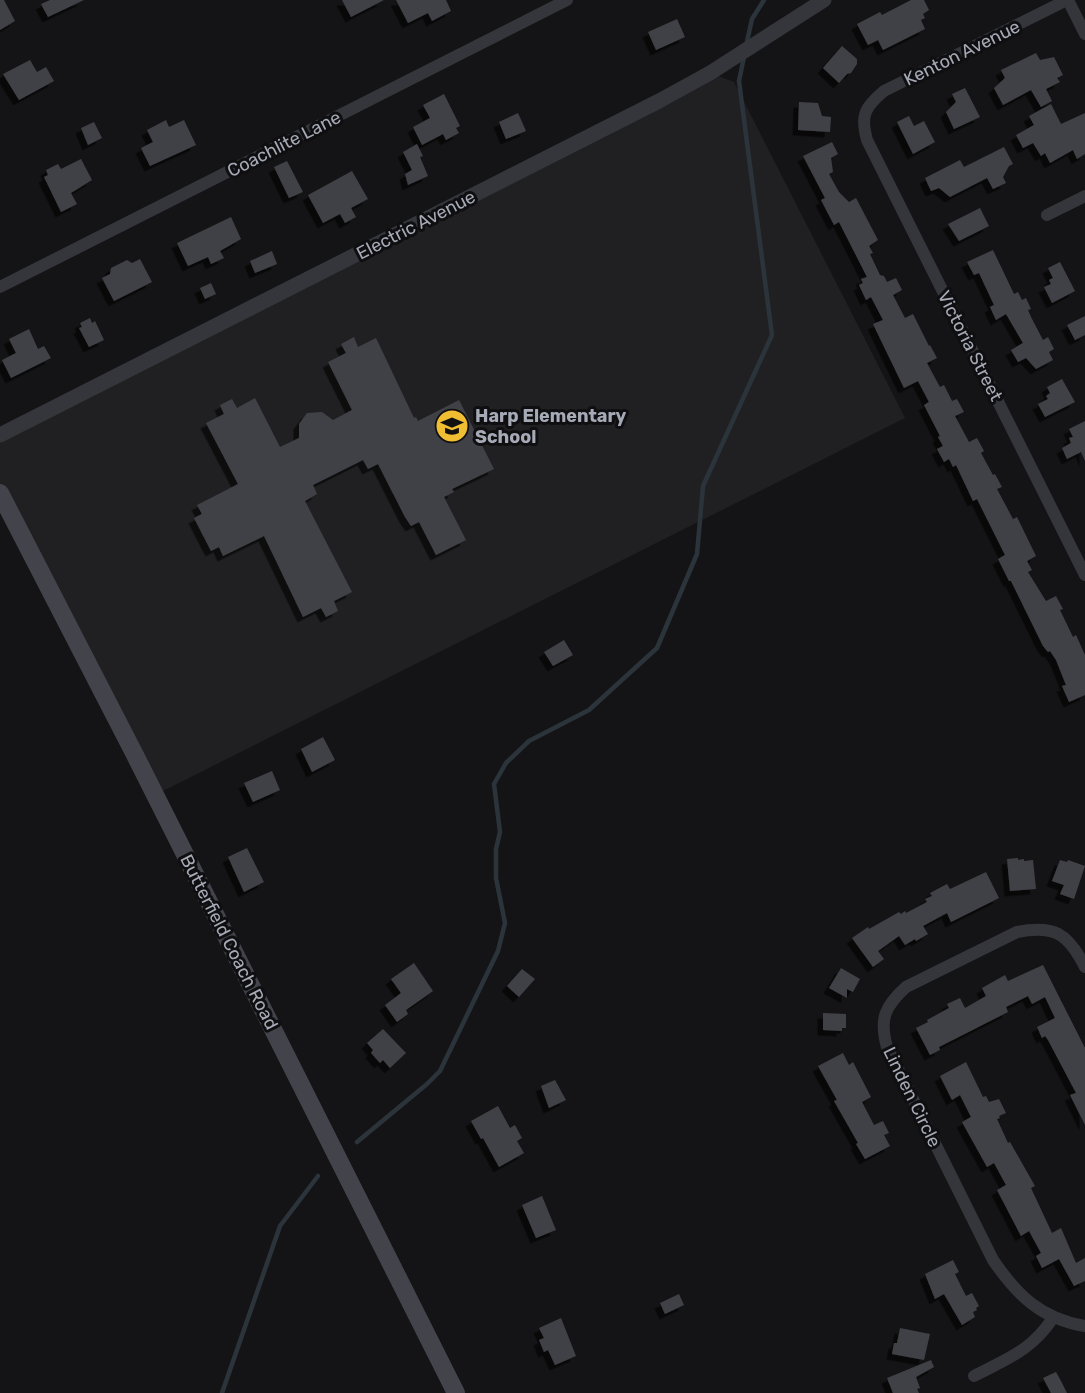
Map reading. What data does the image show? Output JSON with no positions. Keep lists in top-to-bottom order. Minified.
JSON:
{"streets":{"main road":["Butterfield Coach Road"],"street":["Kenton Avenue","Coachlite Lane","Electric Avenue","Victoria Street","Linden Circle"]},"crossings":[["Kenton Avenue","Victoria Street"]],"places":{"school or university":["Harp Elementary School"]}}
